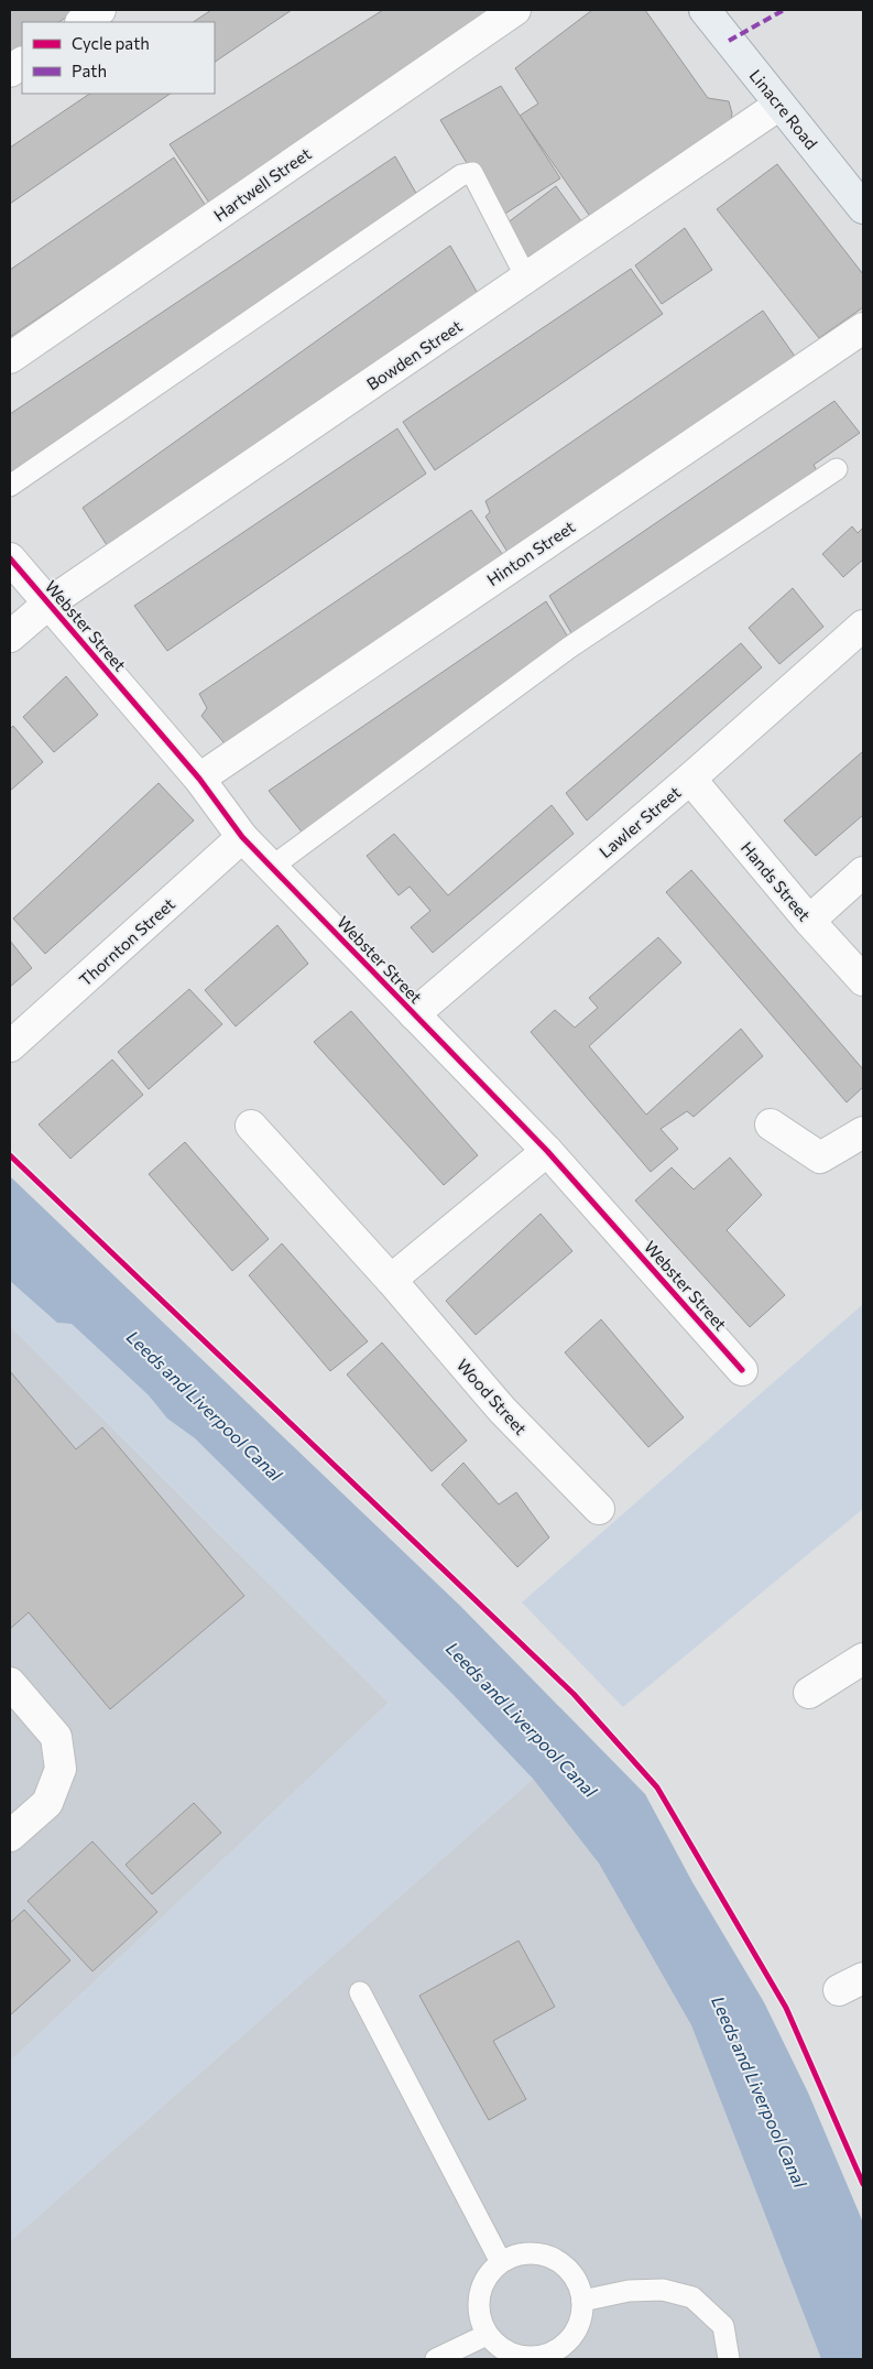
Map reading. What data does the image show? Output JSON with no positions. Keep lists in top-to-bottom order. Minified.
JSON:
{"streets":{"main road":["Linacre Road"],"street":["Hartwell Street","Bowden Street","Hinton Street","Webster Street","Lawler Street","Hands Street","Thornton Street","Wood Street"]},"crossings":[["Linacre Road","Bowden Street"],["Bowden Street","Webster Street"],["Hinton Street","Webster Street"],["Webster Street","Lawler Street"],["Webster Street","Thornton Street"],["Lawler Street","Hands Street"]],"water":["Leeds and Liverpool Canal"],"legend":["Cycle path","Path"]}
